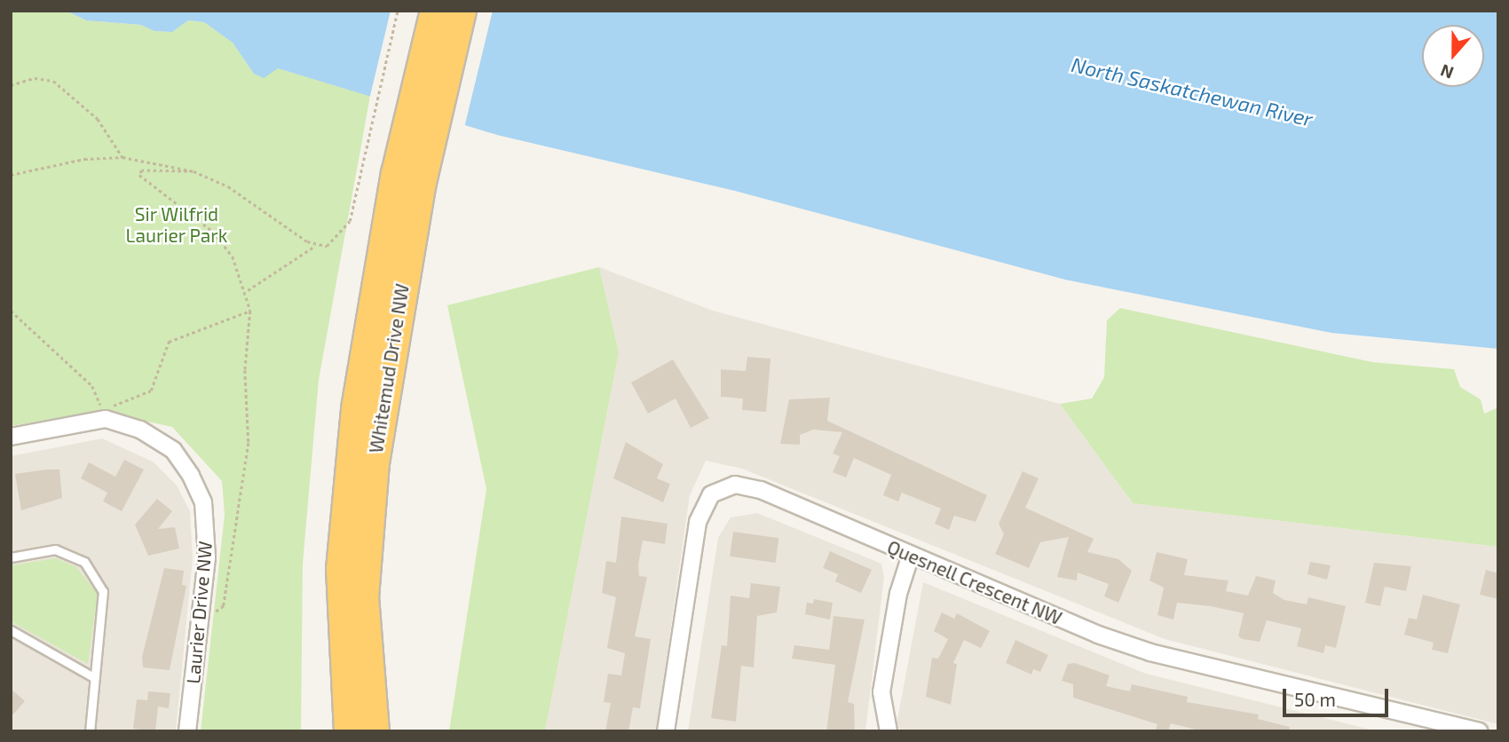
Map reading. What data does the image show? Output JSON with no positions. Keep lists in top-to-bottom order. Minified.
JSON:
{"streets":{"highway":["Whitemud Drive NW"],"street":["Quesnell Crescent NW","Laurier Drive NW"]},"water":["North Saskatchewan River"],"parks":["Sir Wilfrid Laurier Park"],"scale_bar":"50 m","north":"bottom"}
